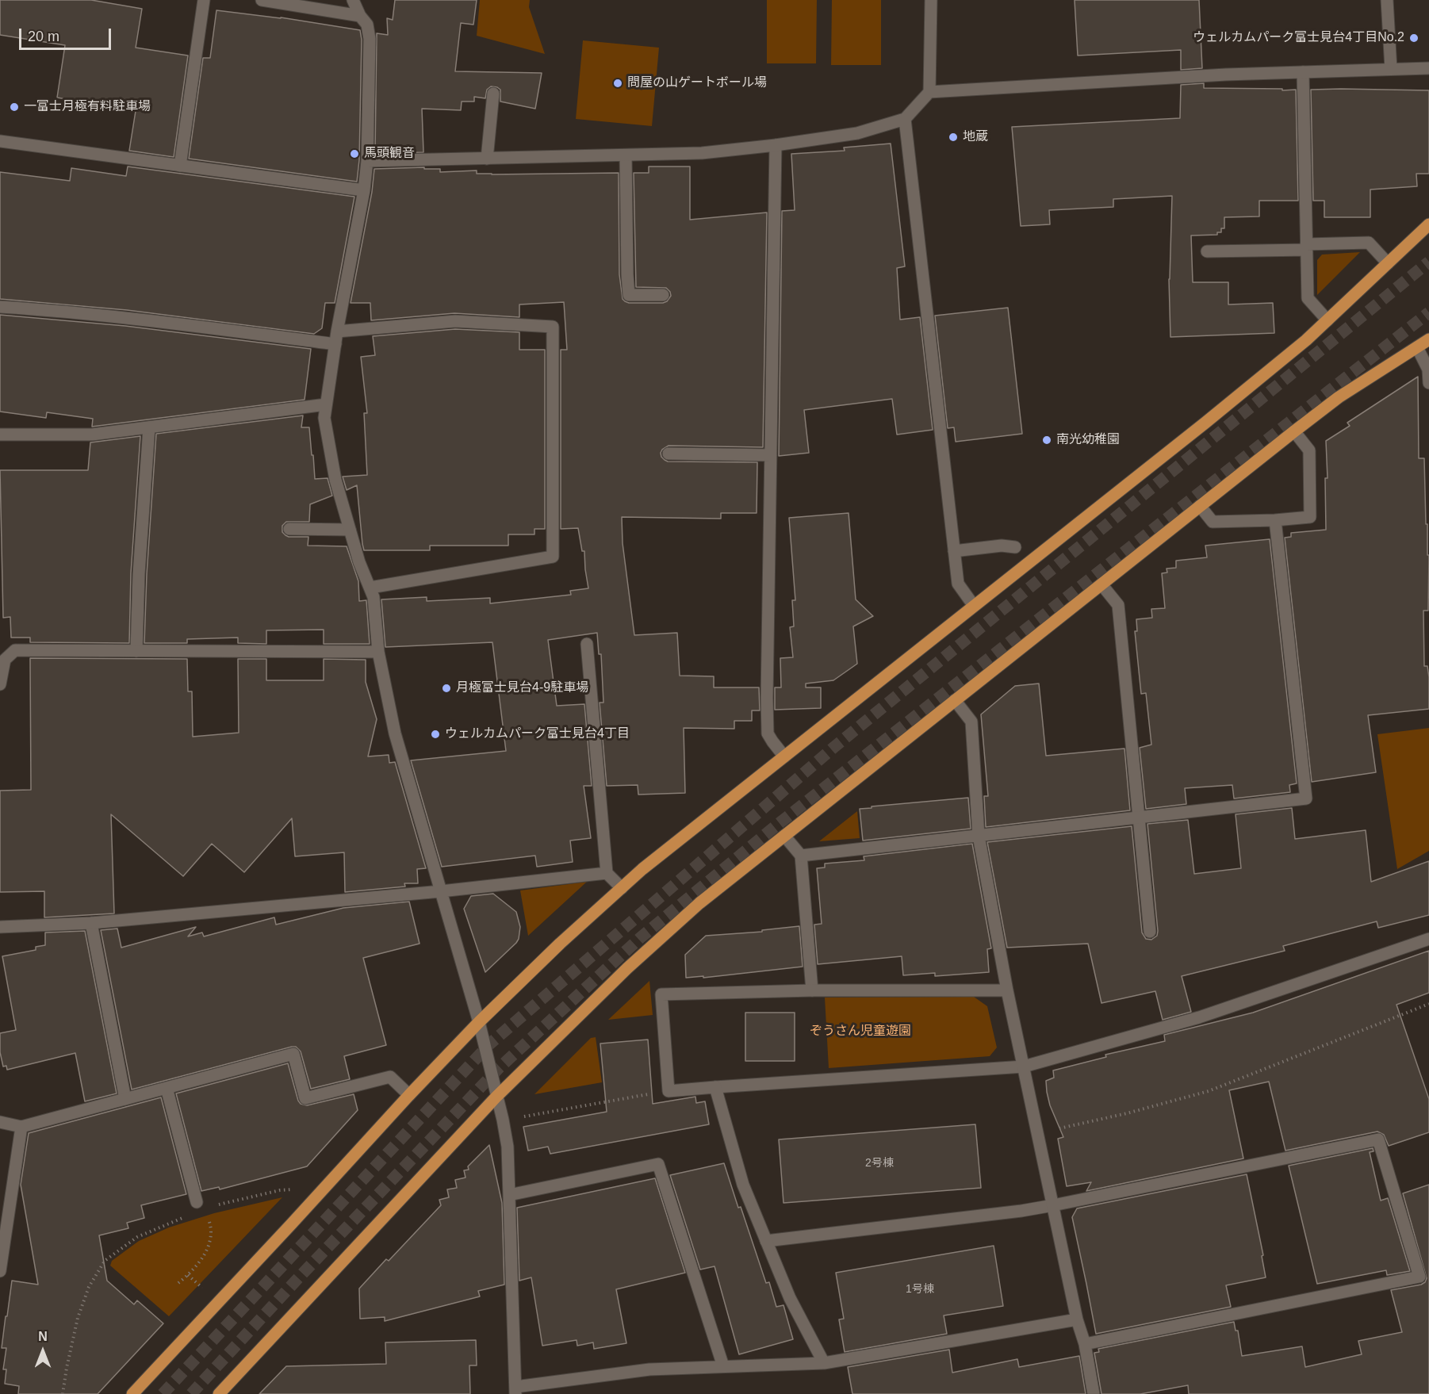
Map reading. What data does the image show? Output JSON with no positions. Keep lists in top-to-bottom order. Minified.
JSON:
{"parks":["ぞうさん児童遊園"],"places":["ウェルカムパーク富士見台4丁目No.2","問屋の山ゲートボール場","一富士月極有料駐車場","地蔵","馬頭観音","南光幼稚園","月極富士見台4-9駐車場","ウェルカムパーク富士見台4丁目"],"house_numbers":["2号棟","1号棟"],"scale_bar":"20 m","north":"top"}
